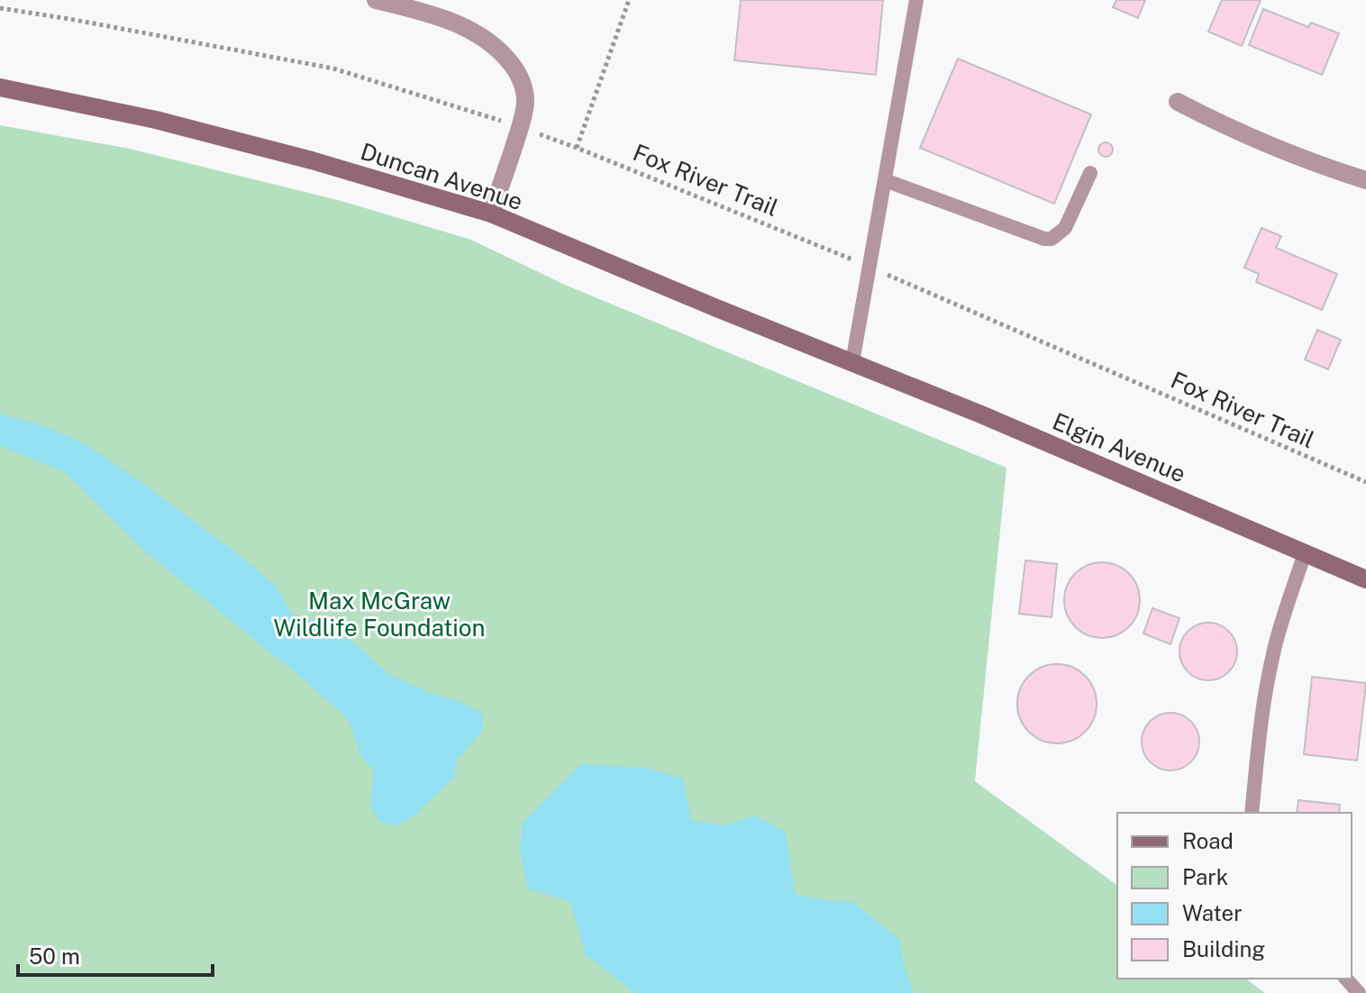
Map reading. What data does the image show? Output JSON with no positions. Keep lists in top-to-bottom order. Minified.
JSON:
{"streets":{"street":["Duncan Avenue","Elgin Avenue"],"path":["Fox River Trail"]},"crossings":[["Duncan Avenue","Elgin Avenue"]],"parks":["Max McGraw Wildlife Foundation"],"legend":["Road","Park","Water","Building"],"scale_bar":"50 m"}
